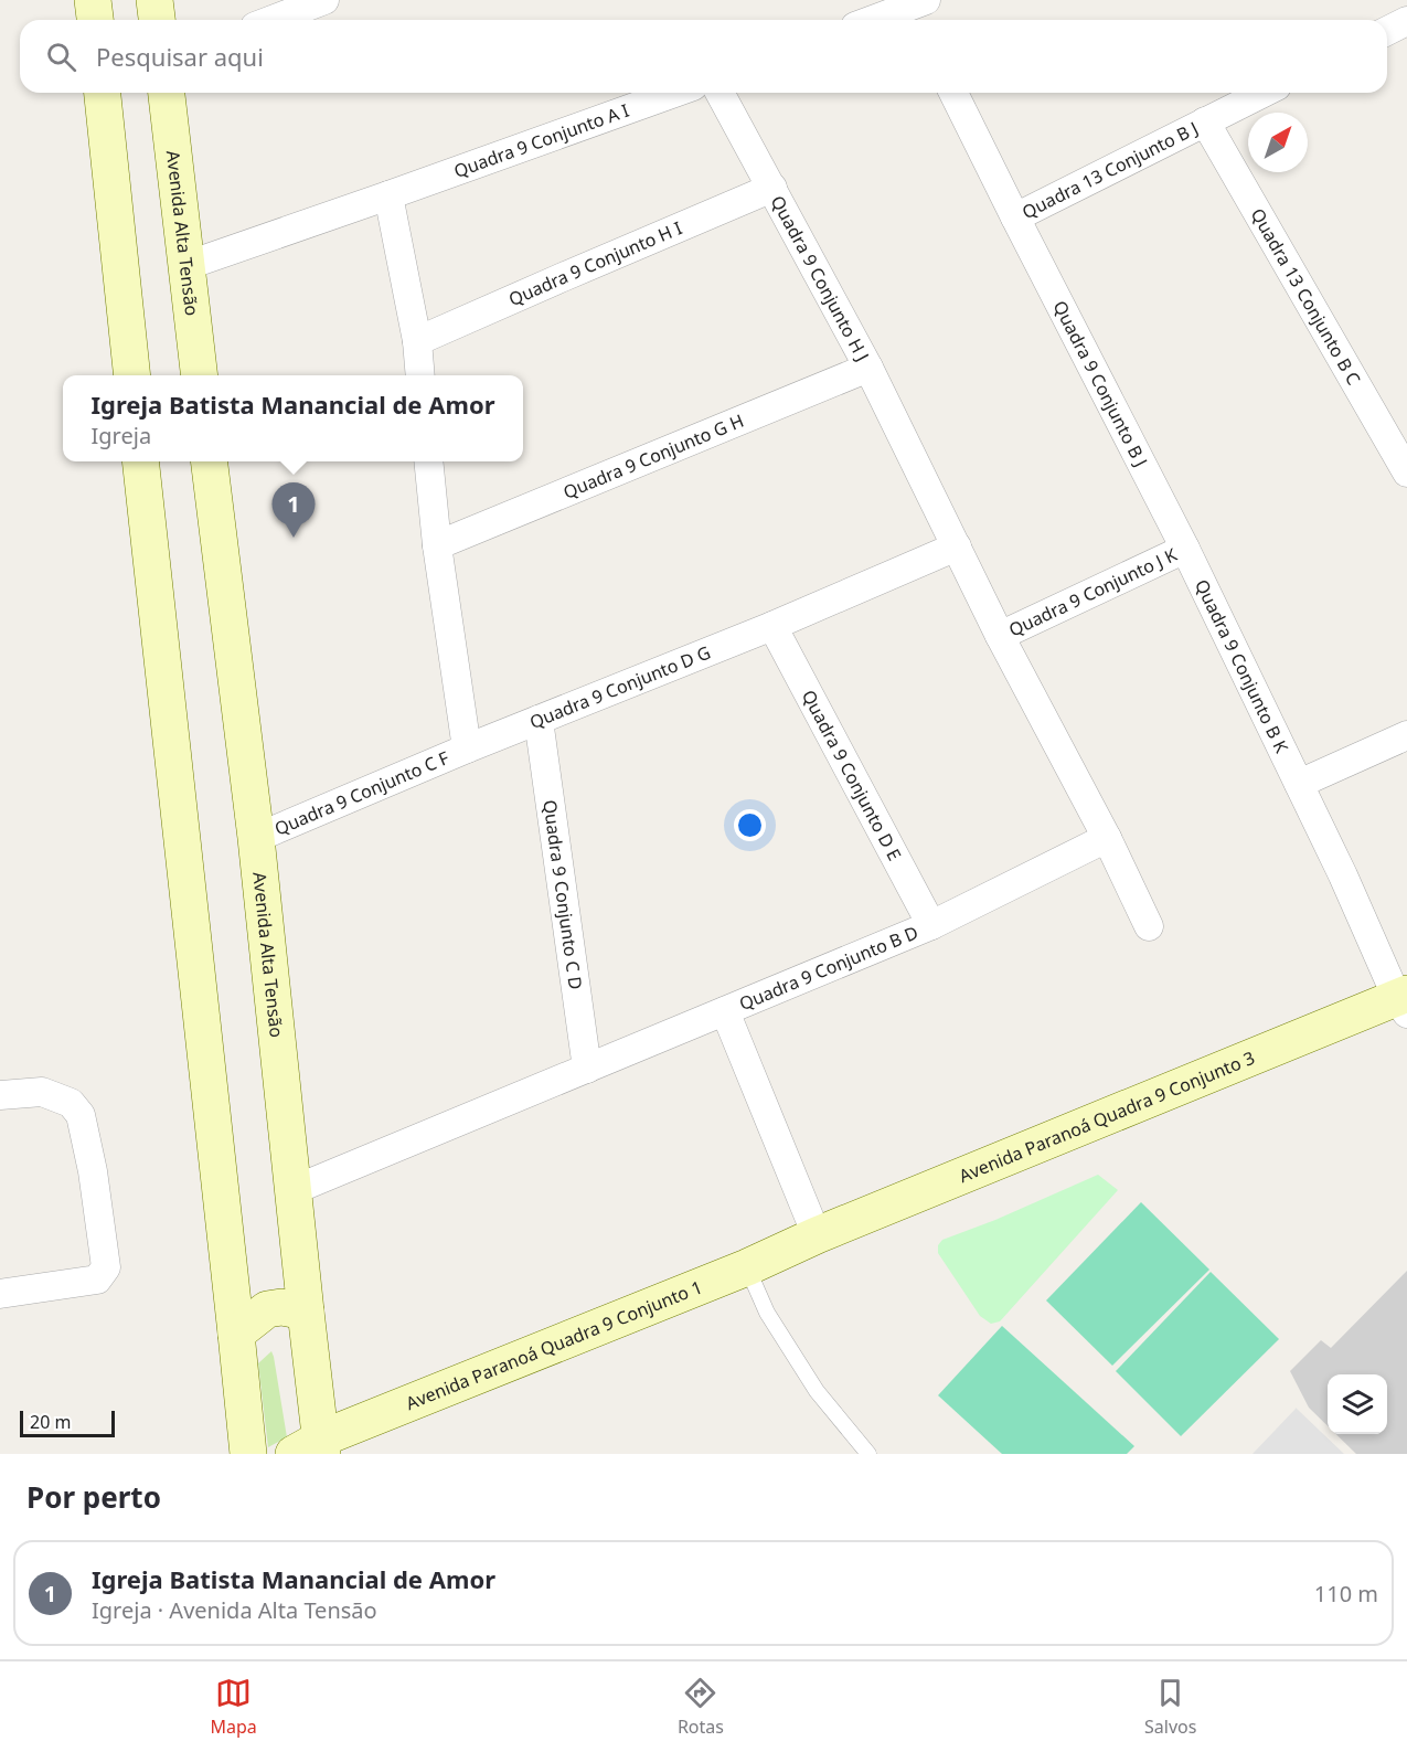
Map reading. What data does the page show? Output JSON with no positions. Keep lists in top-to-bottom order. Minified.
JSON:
{"streets":{"street":["Quadra 9 Conjunto A I","Quadra 13 Conjunto B J","Avenida Alta Tensão","Quadra 9 Conjunto H I","Quadra 9 Conjunto H J","Quadra 13 Conjunto B C","Quadra 9 Conjunto B J","Quadra 9 Conjunto G H","Quadra 9 Conjunto J K","Quadra 9 Conjunto B K","Quadra 9 Conjunto D G","Quadra 9 Conjunto D E","Quadra 9 Conjunto C F","Quadra 9 Conjunto C D","Quadra 9 Conjunto B D","Avenida Paranoá Quadra 9 Conjunto 3","Avenida Paranoá Quadra 9 Conjunto 1"]},"crossings":[["Quadra 9 Conjunto A I","Avenida Alta Tensão"],["Quadra 13 Conjunto B J","Quadra 13 Conjunto B C"],["Quadra 13 Conjunto B J","Quadra 9 Conjunto B J"],["Avenida Alta Tensão","Quadra 9 Conjunto C F"],["Avenida Alta Tensão","Quadra 9 Conjunto B D"],["Avenida Alta Tensão","Avenida Paranoá Quadra 9 Conjunto 1"],["Quadra 9 Conjunto H I","Quadra 9 Conjunto H J"],["Quadra 9 Conjunto H J","Quadra 9 Conjunto G H"],["Quadra 9 Conjunto H J","Quadra 9 Conjunto J K"],["Quadra 9 Conjunto H J","Quadra 9 Conjunto D G"],["Quadra 9 Conjunto H J","Quadra 9 Conjunto B D"],["Quadra 9 Conjunto B J","Quadra 9 Conjunto J K"],["Quadra 9 Conjunto B J","Quadra 9 Conjunto B K"],["Quadra 9 Conjunto J K","Quadra 9 Conjunto B K"],["Quadra 9 Conjunto B K","Avenida Paranoá Quadra 9 Conjunto 3"],["Quadra 9 Conjunto D G","Quadra 9 Conjunto D E"],["Quadra 9 Conjunto D G","Quadra 9 Conjunto C F"],["Quadra 9 Conjunto D G","Quadra 9 Conjunto C D"],["Quadra 9 Conjunto D E","Quadra 9 Conjunto B D"],["Quadra 9 Conjunto C D","Quadra 9 Conjunto B D"],["Avenida Paranoá Quadra 9 Conjunto 3","Avenida Paranoá Quadra 9 Conjunto 1"]],"scale_bar":"20 m","north":"top right","page":{"search":"Pesquisar aqui","popup":["Igreja Batista Manancial de Amor","Igreja"],"pins":"1","scale":"20 m","heading":"Por perto","list":[{"mark":"1","name":"Igreja Batista Manancial de Amor","note":"Igreja · Avenida Alta Tensão","value":"110 m"}],"nav":["Mapa","Rotas","Salvos"]}}
